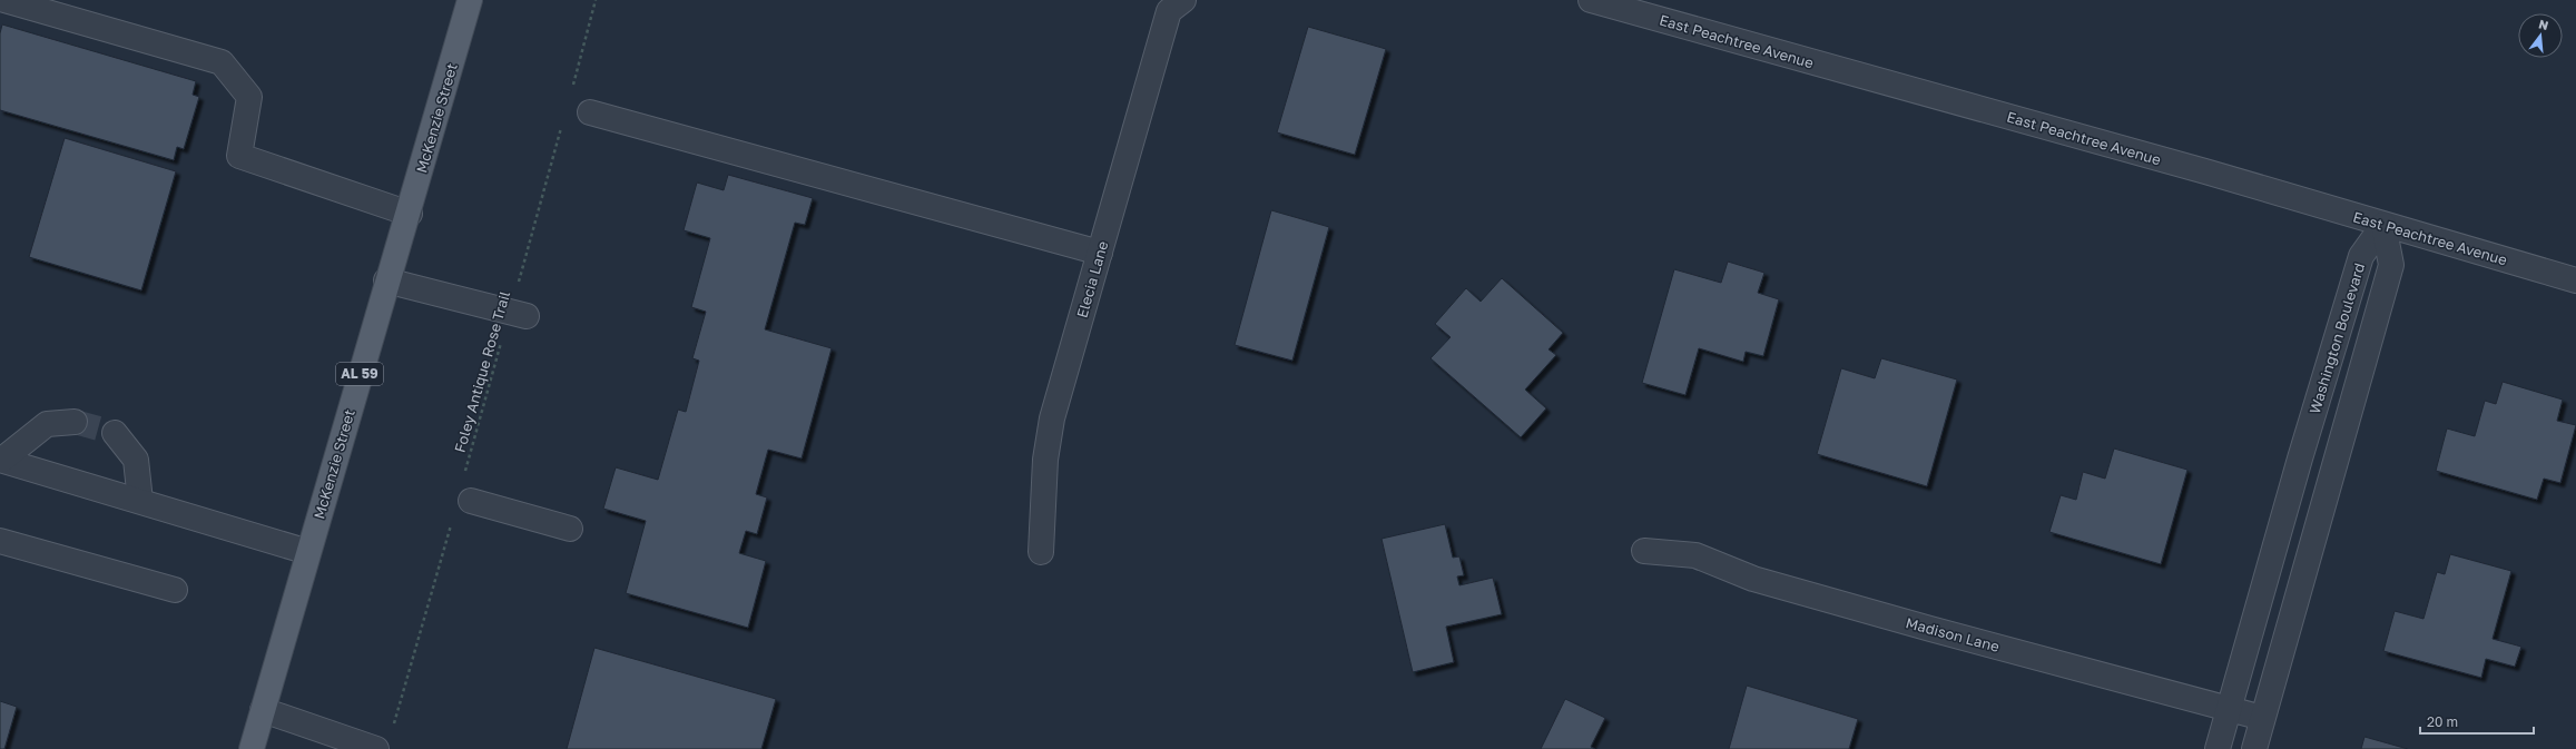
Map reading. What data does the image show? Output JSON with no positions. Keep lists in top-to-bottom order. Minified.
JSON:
{"streets":{"main road":["McKenzie Street","AL 59"],"street":["East Peachtree Avenue","Elecia Lane","Washington Boulevard","Madison Lane"],"path":["Foley Antique Rose Trail"]},"crossings":[["East Peachtree Avenue","Washington Boulevard"],["Washington Boulevard","Madison Lane"]],"scale_bar":"20 m","north":"top"}
